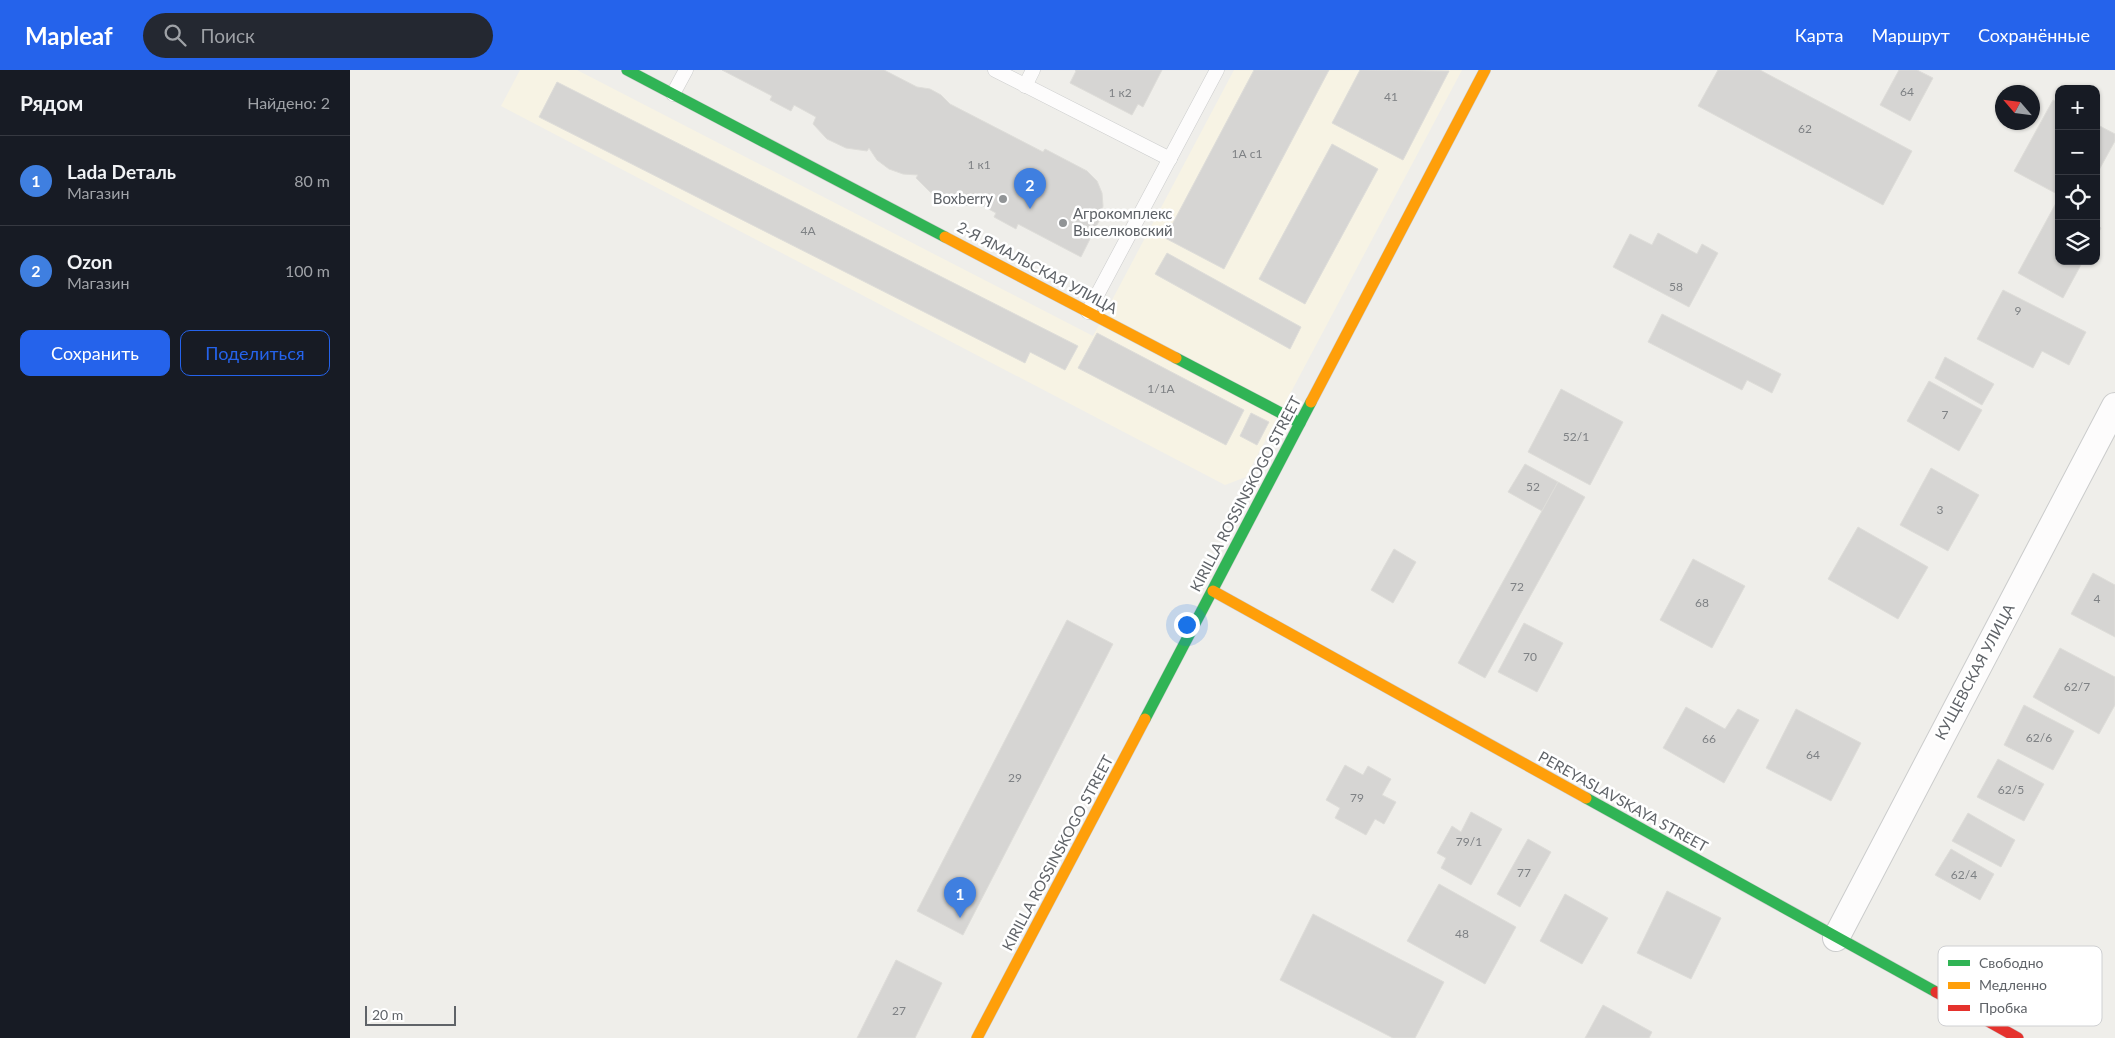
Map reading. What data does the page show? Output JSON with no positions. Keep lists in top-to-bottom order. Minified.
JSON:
{"streets":{"street":["2-Я ЯМАЛЬСКАЯ УЛИЦА","KIRILLA ROSSINSKOGO STREET","КУЩЕВСКАЯ УЛИЦА","PEREYASLAVSKAYA STREET"]},"crossings":[["2-Я ЯМАЛЬСКАЯ УЛИЦА","KIRILLA ROSSINSKOGO STREET"],["KIRILLA ROSSINSKOGO STREET","PEREYASLAVSKAYA STREET"],["КУЩЕВСКАЯ УЛИЦА","PEREYASLAVSKAYA STREET"]],"places":["Boxberry","Агрокомплекс Выселковский"],"house_numbers":["64","1 к2","41","62","1А с1","1 к1","4А","58","9","1/1А","7","52/1","52","3","72","4","68","70","62/7","62/6","66","64","29","62/5","79","79/1","77","62/4","48","27"],"legend":["Свободно","Медленно","Пробка"],"scale_bar":"20 m","north":"top left","page":{"header":"Mapleaf","search":"Поиск","nav":["Карта","Маршрут","Сохранённые"],"heading":["Рядом","Найдено: 2"],"map_buttons":["+","−"],"list":[{"mark":"1","name":"Lada Dеталь","note":"Магазин","value":"80 m"},{"mark":"2","name":"Ozon","note":"Магазин","value":"100 m"}],"pins":["2","1"],"buttons":["Сохранить","Поделиться"],"scale":"20 m"}}
